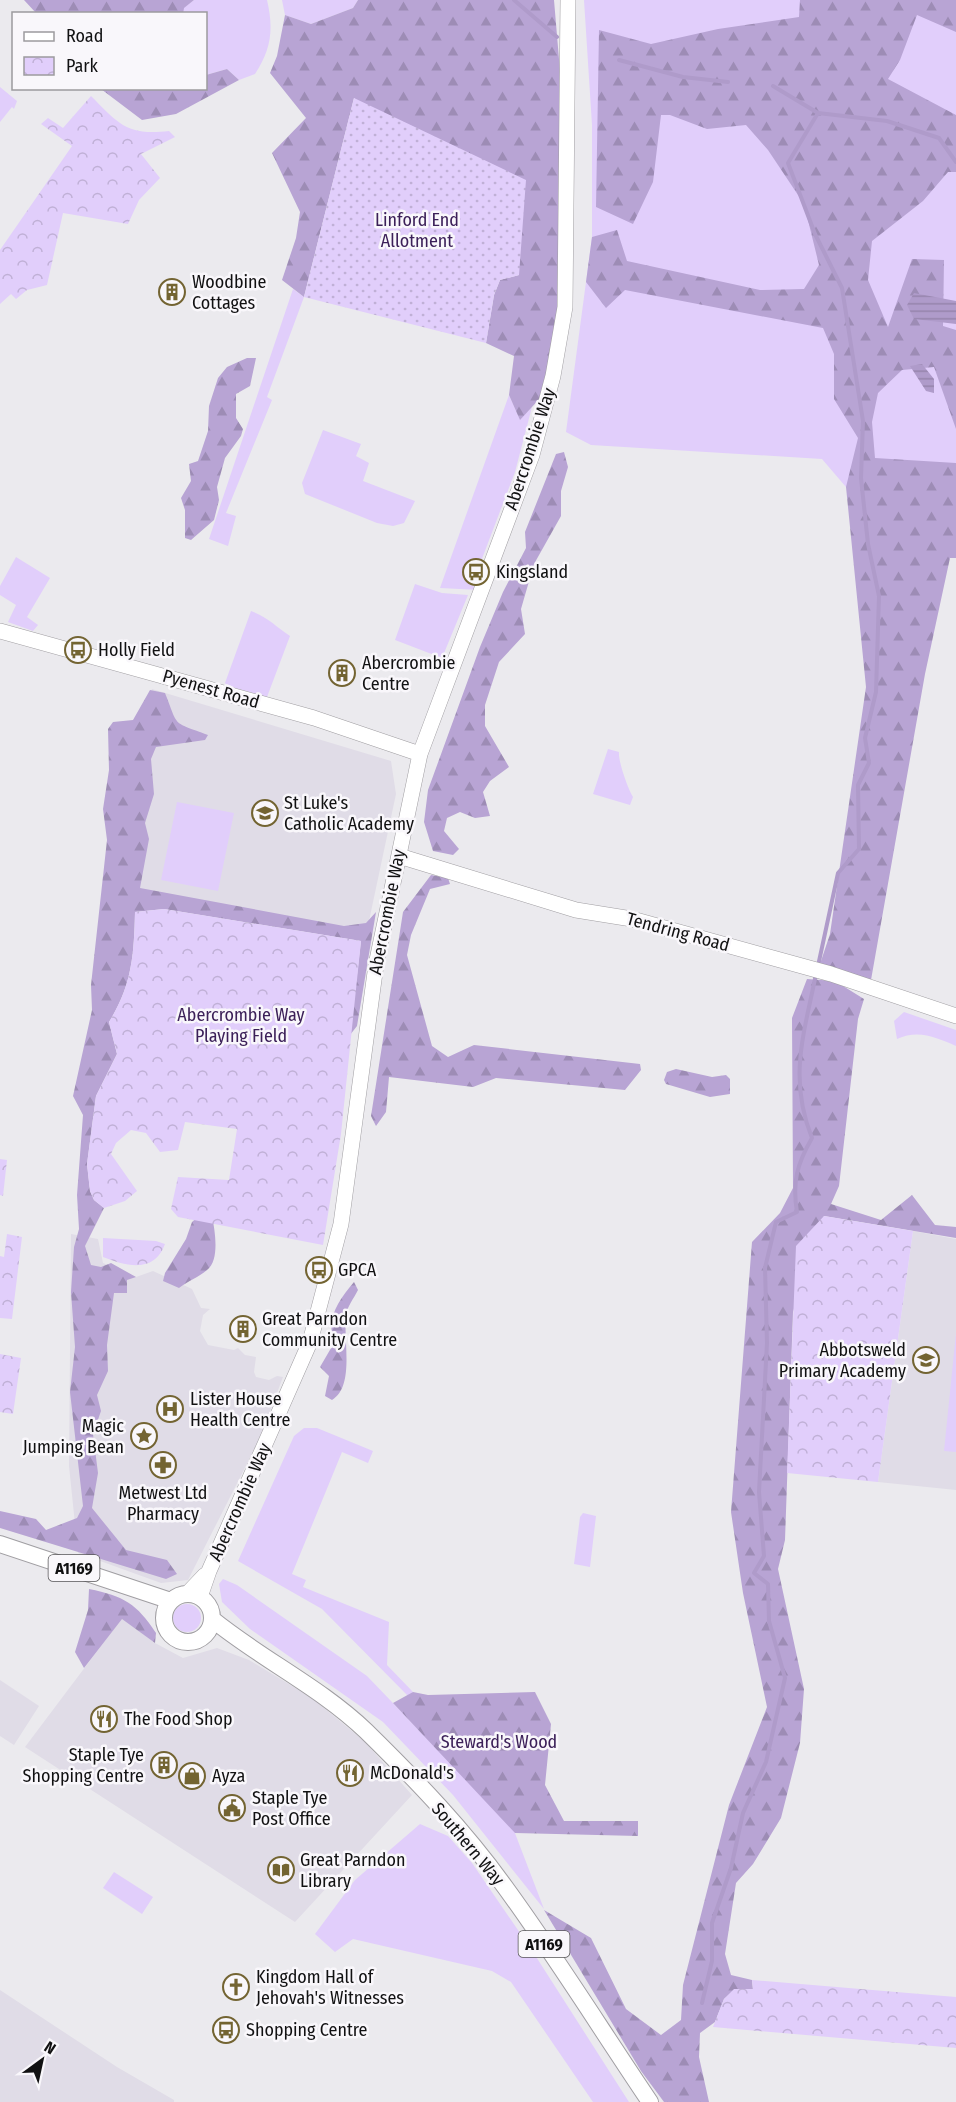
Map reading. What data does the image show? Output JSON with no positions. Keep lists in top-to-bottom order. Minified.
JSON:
{"streets":{"main road":["A1169","Southern Way"],"street":["Abercrombie Way","Pyenest Road","Tendring Road"]},"crossings":[["Abercrombie Way","Pyenest Road"],["Abercrombie Way","Tendring Road"],["Abercrombie Way","A1169"],["Abercrombie Way","Southern Way"],["A1169","Southern Way"]],"parks":["Linford End Allotment","Abercrombie Way Playing Field","Steward's Wood"],"places":{"building":["Woodbine Cottages","Abercrombie Centre","Great Parndon Community Centre","Staple Tye Shopping Centre"],"bus stop":["Kingsland","Holly Field","GPCA","Shopping Centre"],"school or university":["St Luke's Catholic Academy","Abbotsweld Primary Academy"],"hospital":["Lister House Health Centre"],"place":["Magic Jumping Bean"],"pharmacy":["Metwest Ltd Pharmacy"],"restaurant":["The Food Shop","McDonald's"],"shop":["Ayza"],"public building":["Staple Tye Post Office"],"library":["Great Parndon Library"],"church":["Kingdom Hall of Jehovah's Witnesses"]},"legend":["Road","Park"],"north":"top right"}
